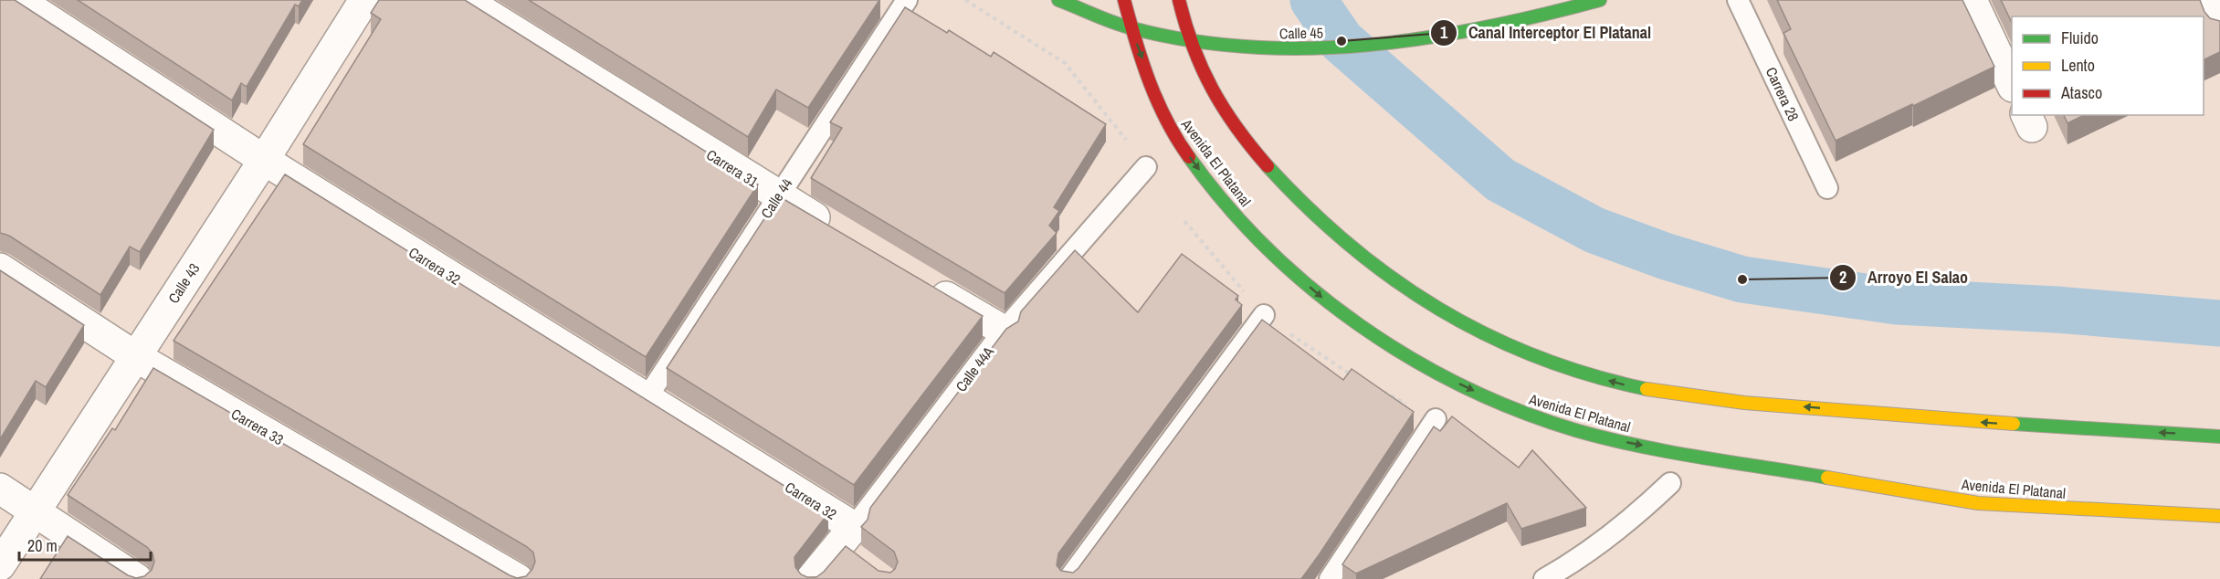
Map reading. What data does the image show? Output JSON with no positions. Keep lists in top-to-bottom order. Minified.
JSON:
{"streets":{"main road":["Calle 45","Avenida El Platanal"],"street":["Carrera 31","Carrera 32","Calle 43","Calle 44A","Carrera 33"],"lane":["Carrera 28","Calle 44"]},"crossings":[["Calle 45","Avenida El Platanal"],["Carrera 31","Calle 44"],["Calle 44","Carrera 32"],["Carrera 32","Calle 43"],["Carrera 32","Calle 44A"],["Calle 43","Carrera 33"]],"places":["Canal Interceptor El Platanal","Arroyo El Salao"],"legend":["Fluido","Lento","Atasco"],"scale_bar":"20 m"}
